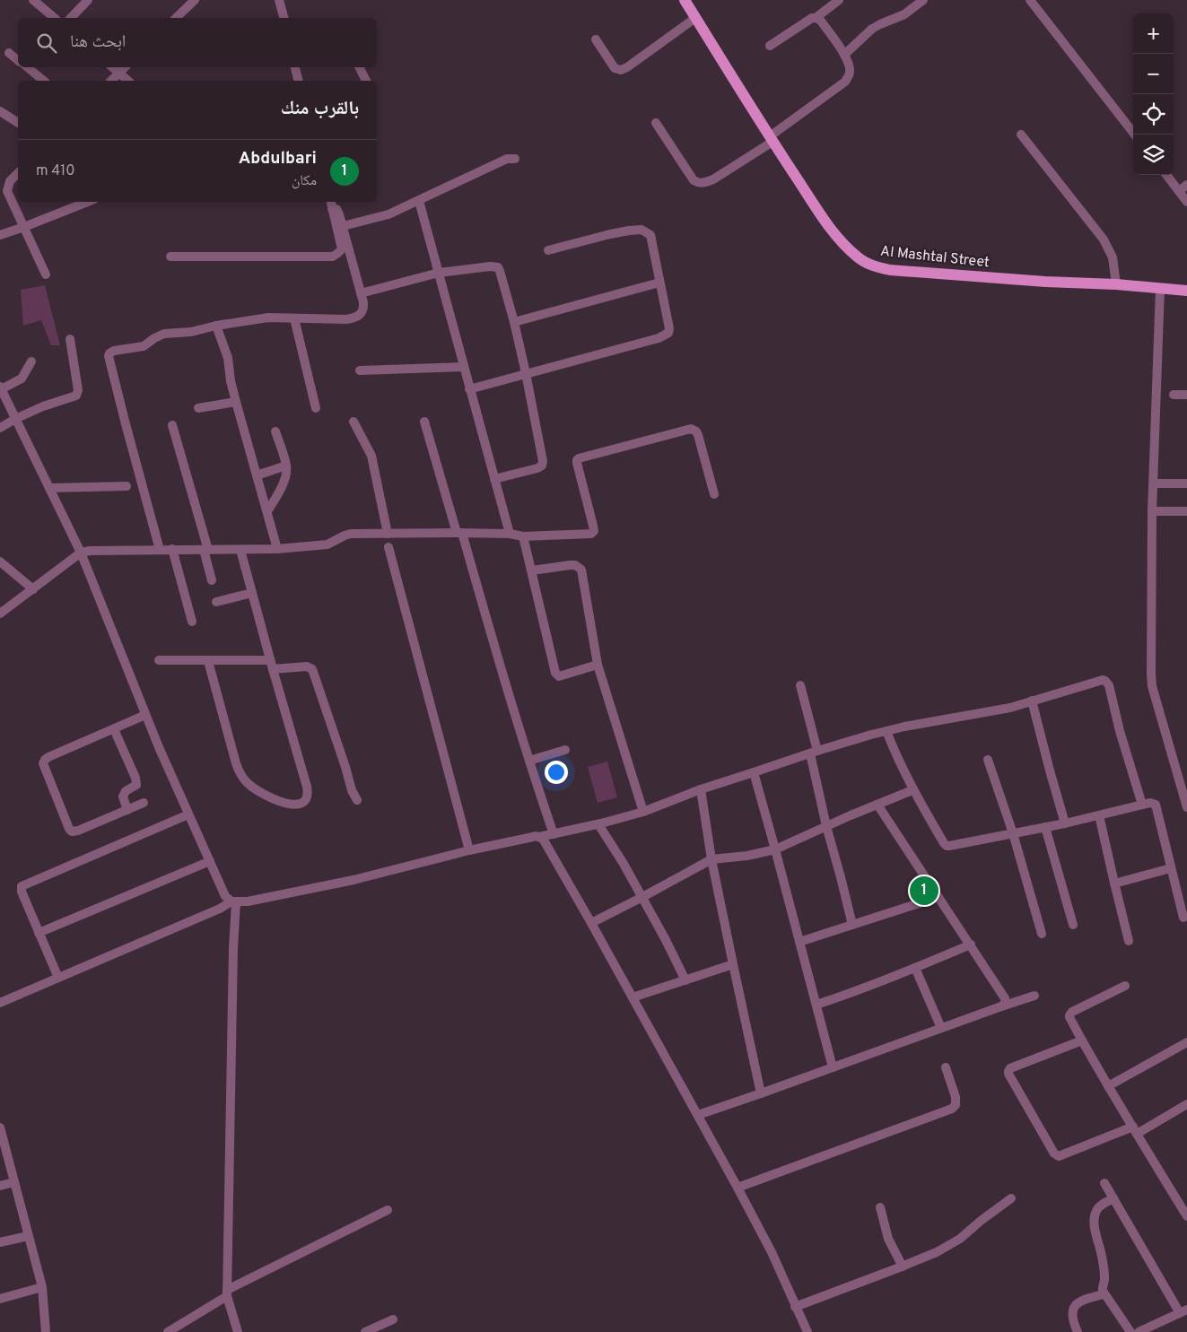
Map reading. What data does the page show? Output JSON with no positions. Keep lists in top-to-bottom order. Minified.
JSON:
{"streets":{"main road":["Al Mashtal Street"]},"page":{"map_buttons":["+","−"],"search":"ابحث هنا","heading":"بالقرب منك","list":[{"mark":"1","name":"Abdulbari","note":"مكان","value":"410 m"}],"pins":"1"}}
